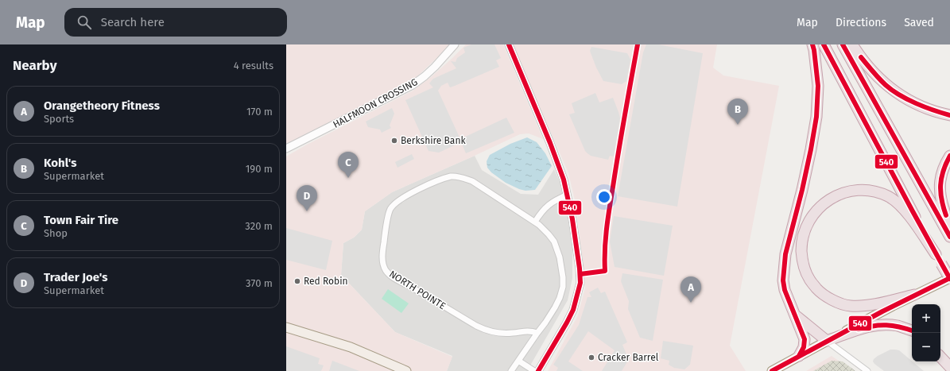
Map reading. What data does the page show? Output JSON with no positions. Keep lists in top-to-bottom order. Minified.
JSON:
{"streets":{"street":["HALFMOON CROSSING","NORTH POINTE"]},"places":["Berkshire Bank","Red Robin","Cracker Barrel"],"lines":["transit line 540"],"page":{"header":"Map","search":"Search here","nav":["Map","Directions","Saved"],"heading":["Nearby","4 results"],"list":[{"mark":"A","name":"Orangetheory Fitness","note":"Sports","value":"170 m"},{"mark":"B","name":"Kohl's","note":"Supermarket","value":"190 m"},{"mark":"C","name":"Town Fair Tire","note":"Shop","value":"320 m"},{"mark":"D","name":"Trader Joe's","note":"Supermarket","value":"370 m"}],"pins":["B","C","D","A"],"map_buttons":["+","−"]}}
